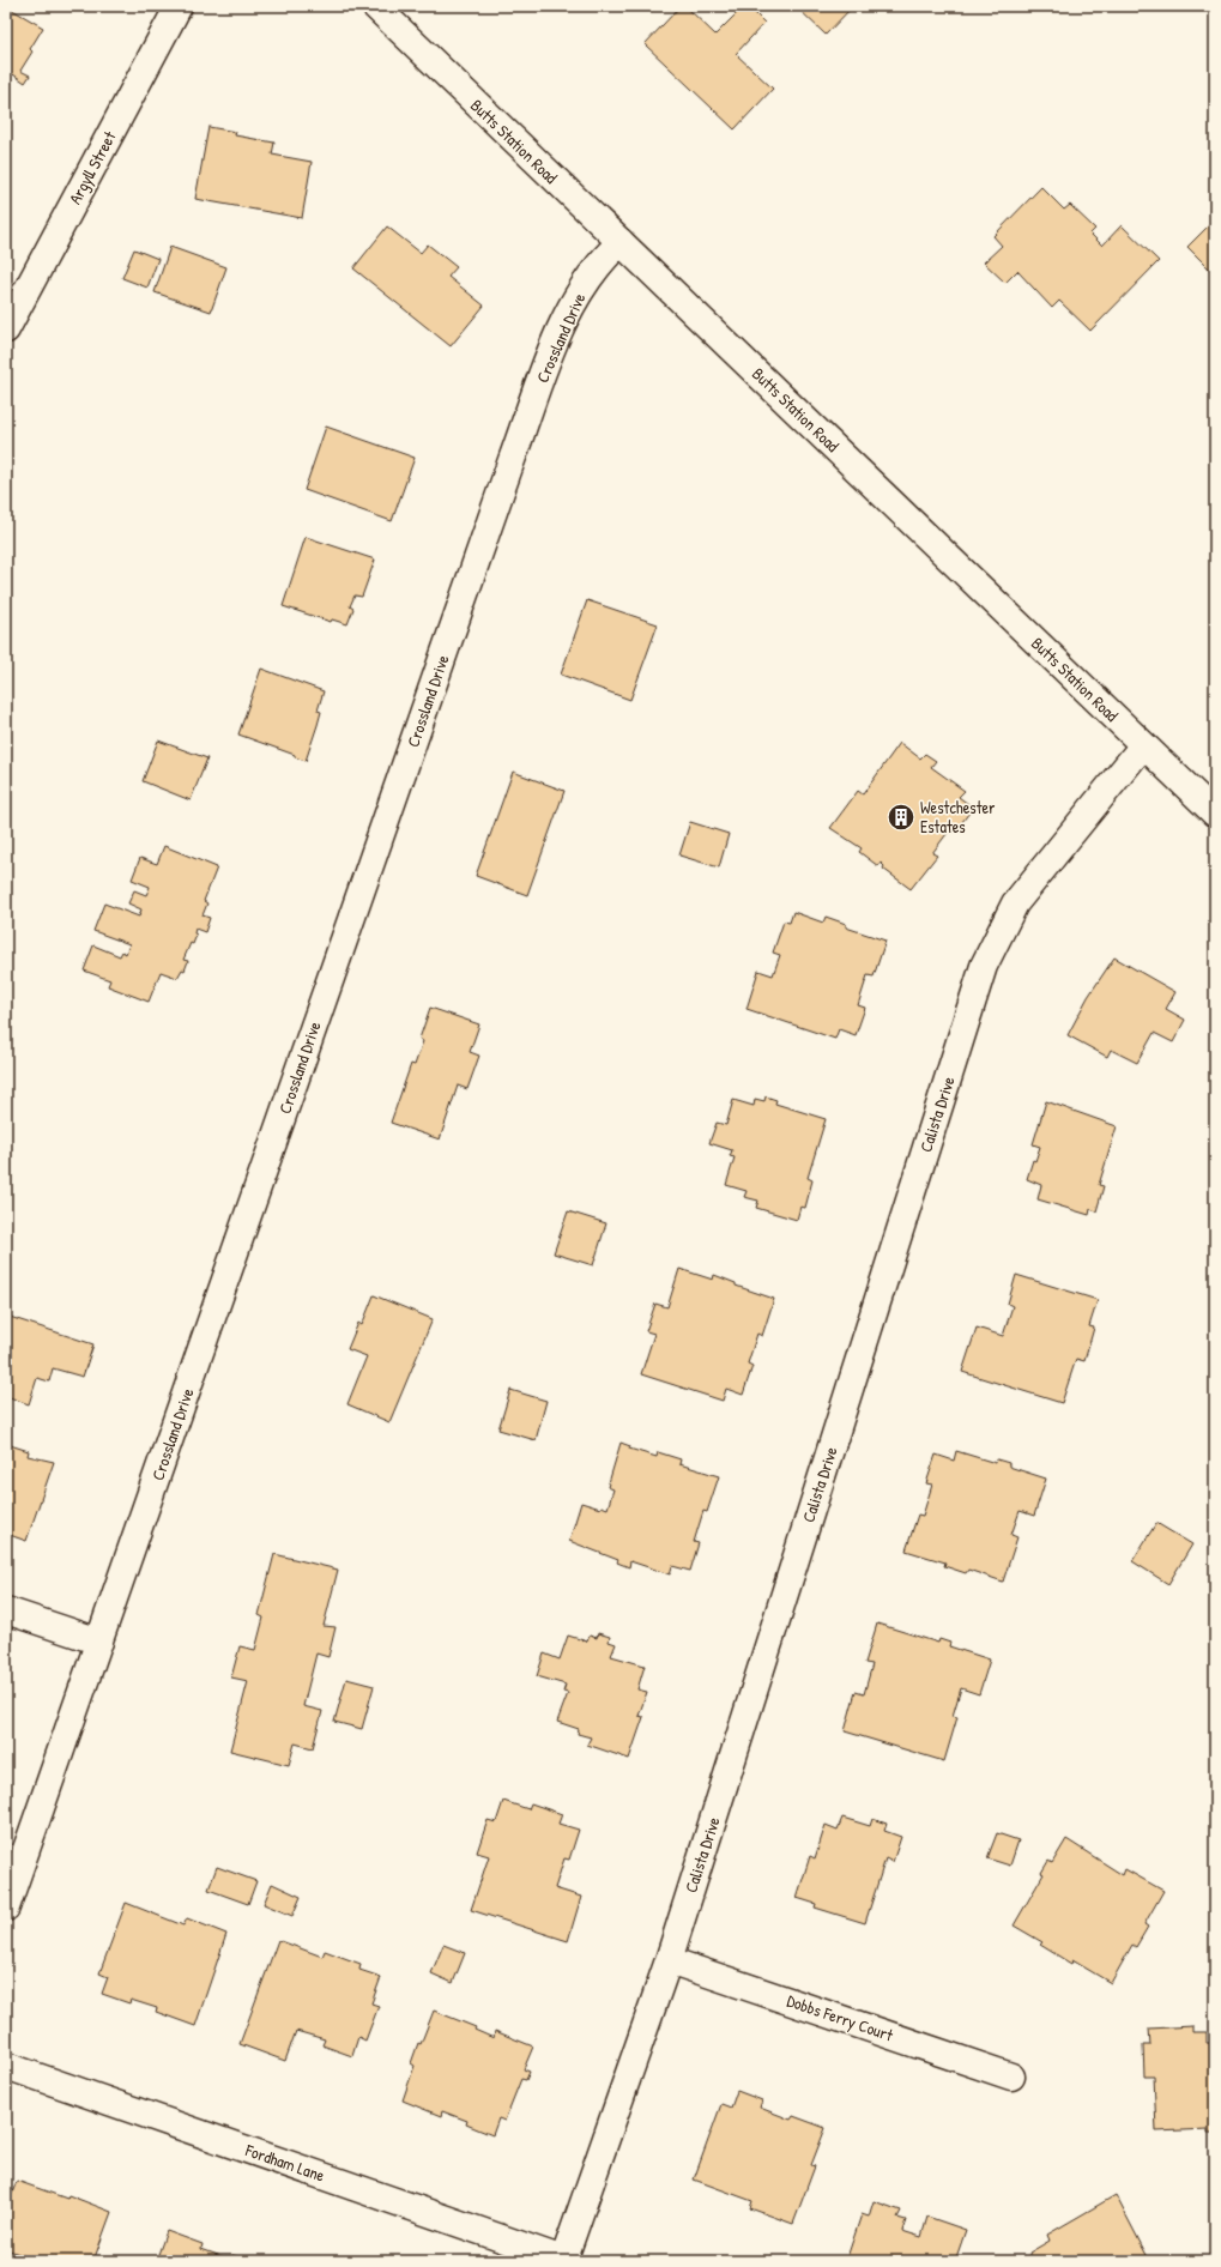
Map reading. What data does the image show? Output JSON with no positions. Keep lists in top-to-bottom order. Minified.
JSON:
{"streets":{"street":["Butts Station Road","Argyll Street","Crossland Drive","Calista Drive","Dobbs Ferry Court","Fordham Lane"]},"crossings":[["Butts Station Road","Crossland Drive"],["Butts Station Road","Calista Drive"],["Calista Drive","Dobbs Ferry Court"],["Calista Drive","Fordham Lane"]],"places":{"building":["Westchester Estates"]}}
